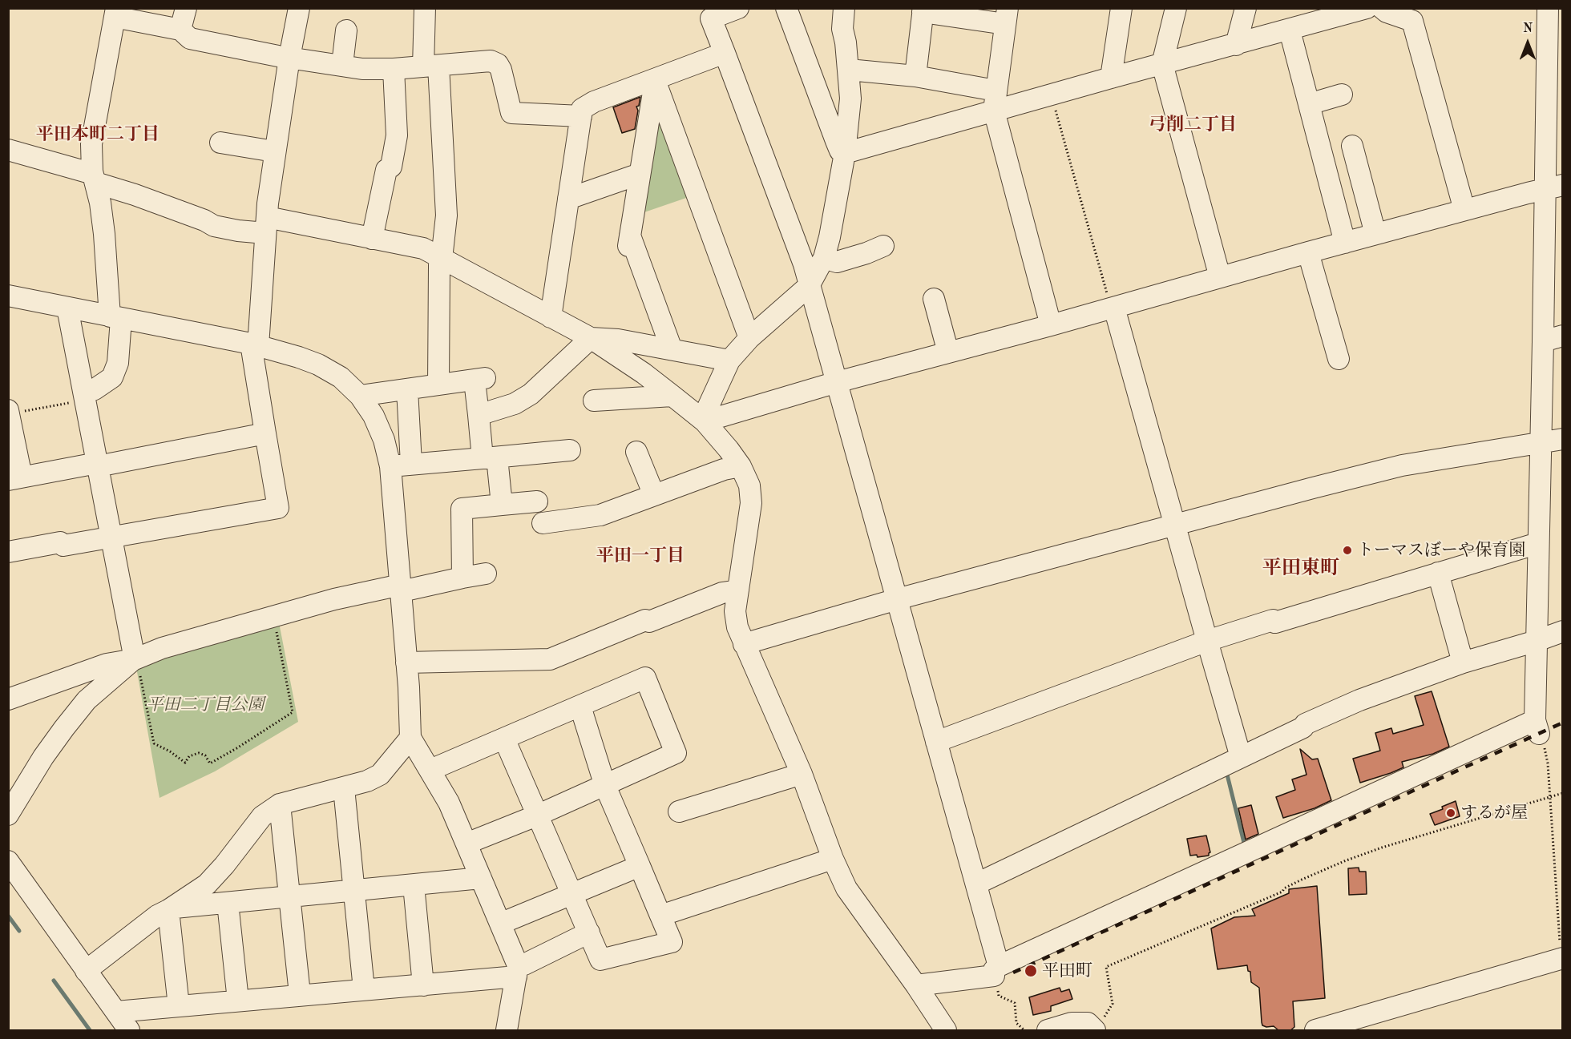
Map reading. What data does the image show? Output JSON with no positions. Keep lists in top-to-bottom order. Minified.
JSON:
{"districts":["弓削二丁目","平田本町二丁目","平田一丁目","平田東町"],"parks":["平田二丁目公園"],"places":["トーマスぼーや保育園","するが屋","平田町"],"north":"top"}
